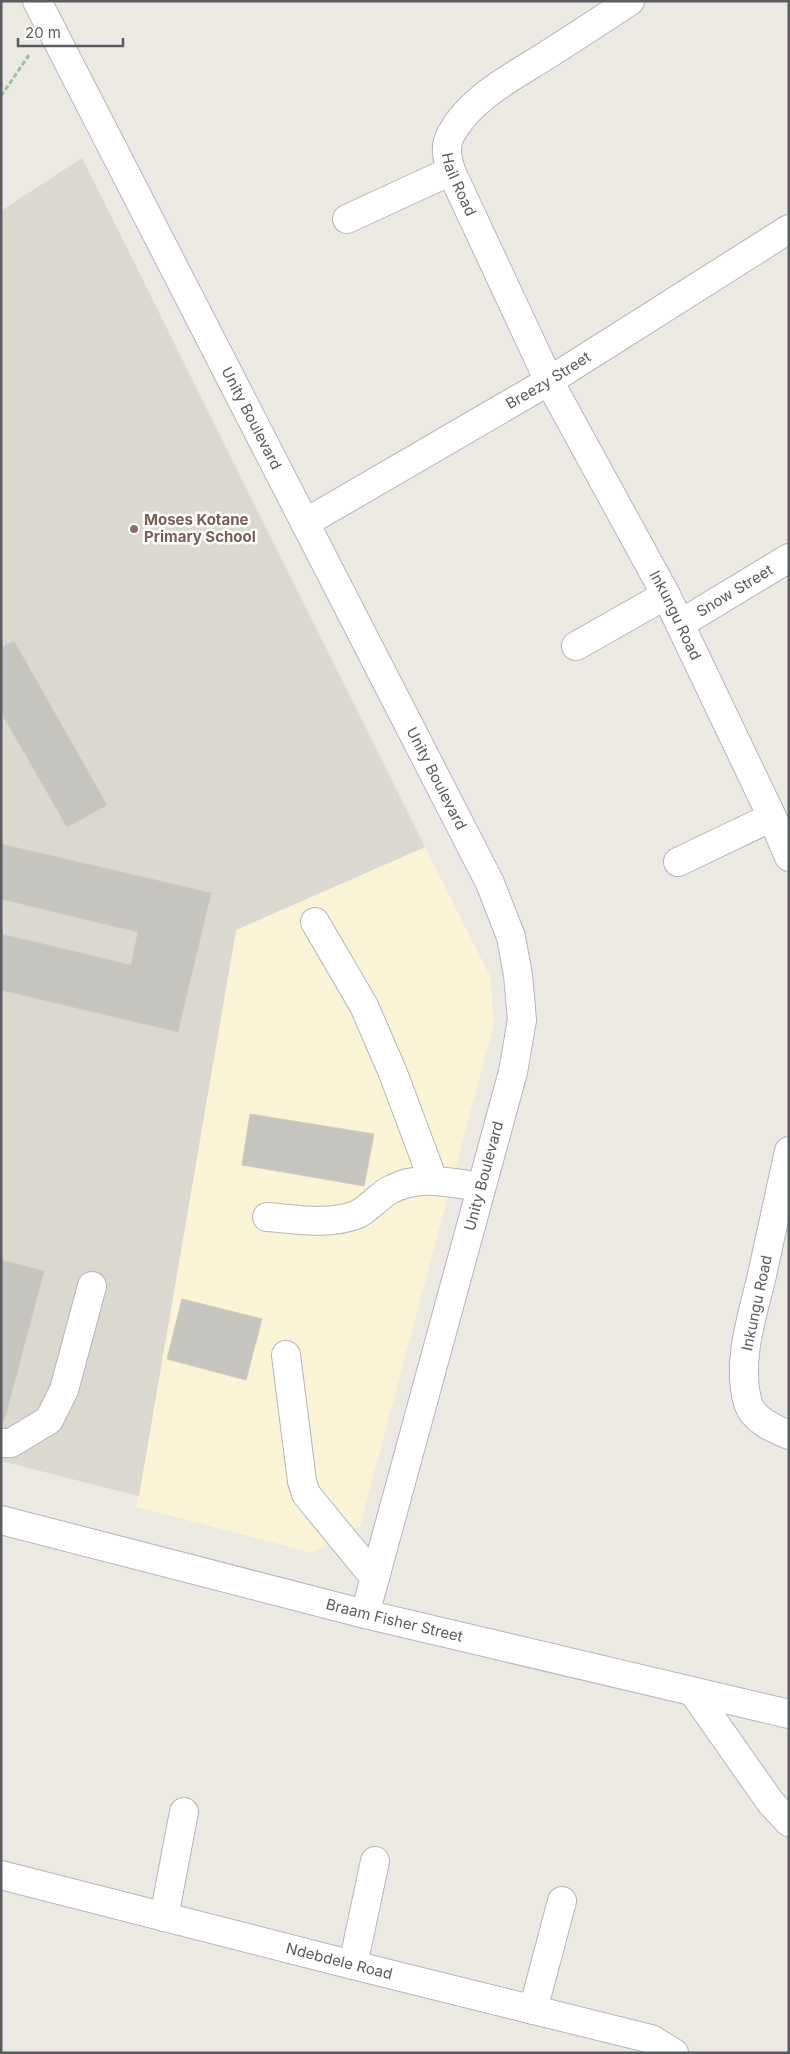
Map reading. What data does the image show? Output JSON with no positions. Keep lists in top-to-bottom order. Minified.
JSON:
{"streets":{"street":["Hail Road","Breezy Street","Unity Boulevard","Snow Street","Inkungu Road","Braam Fisher Street","Ndebdele Road"]},"crossings":[["Hail Road","Breezy Street"],["Hail Road","Inkungu Road"],["Breezy Street","Unity Boulevard"],["Breezy Street","Inkungu Road"],["Unity Boulevard","Braam Fisher Street"],["Snow Street","Inkungu Road"]],"places":["Moses Kotane Primary School"],"scale_bar":"20 m"}
